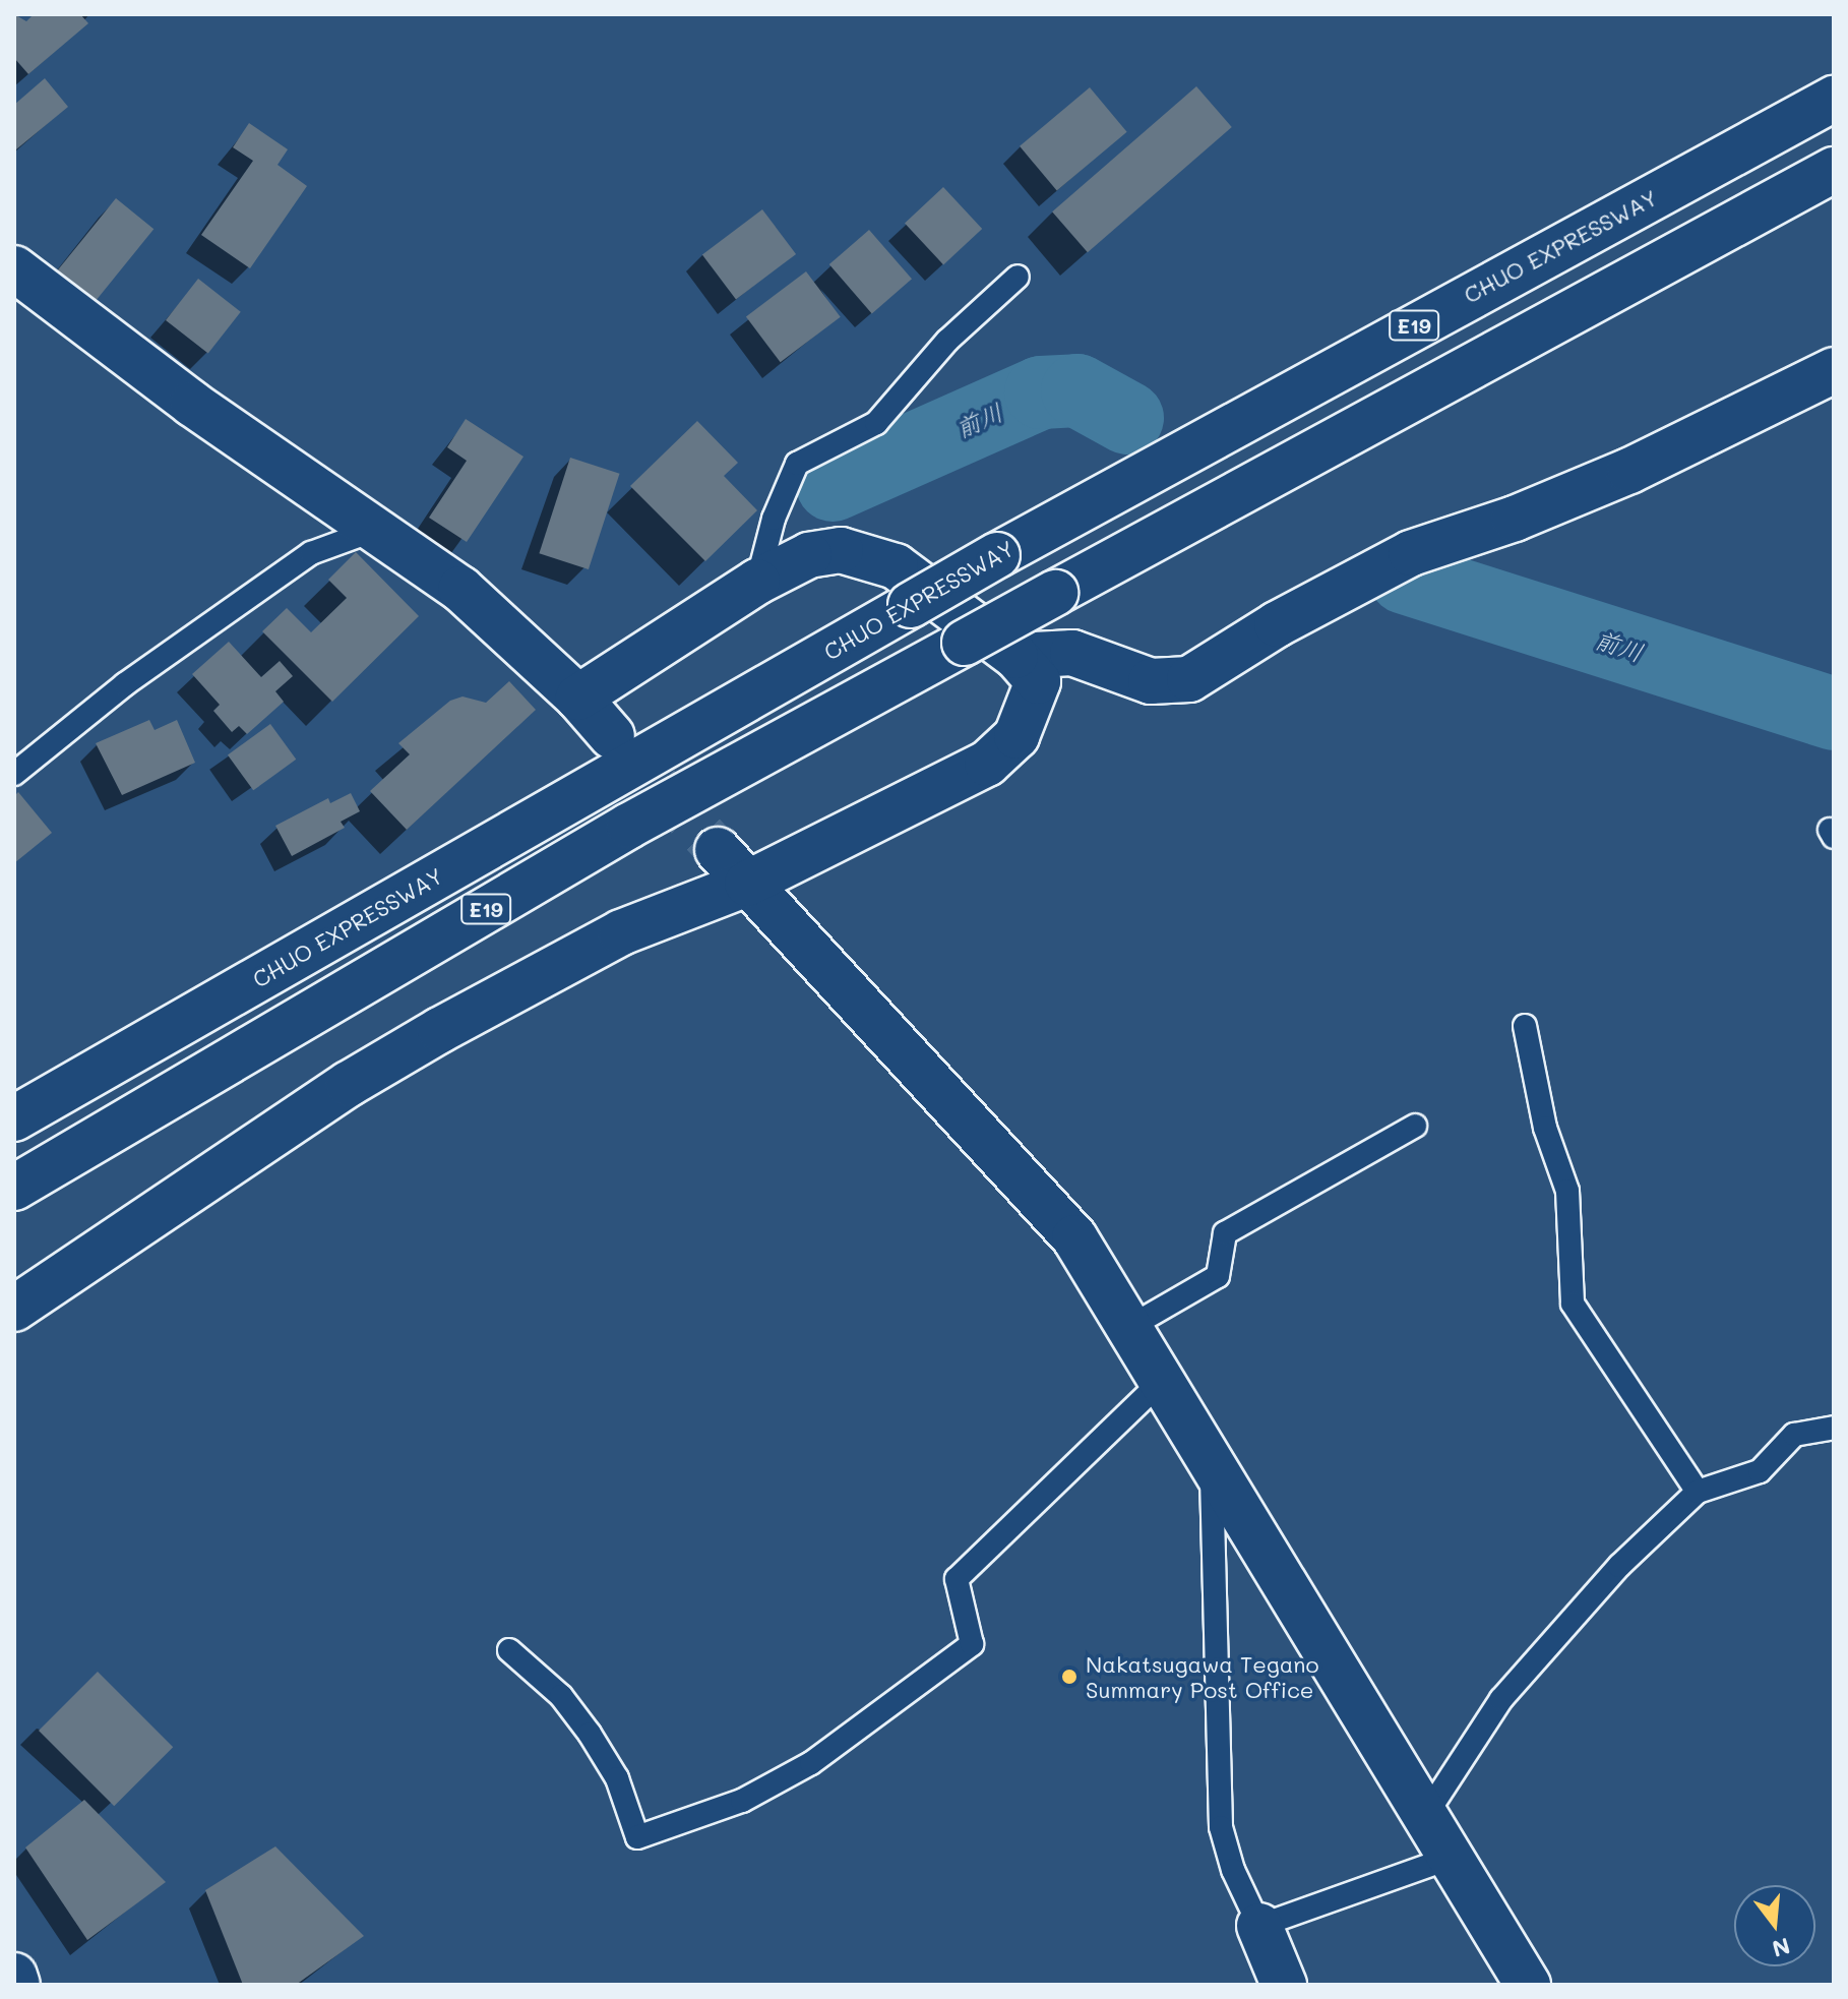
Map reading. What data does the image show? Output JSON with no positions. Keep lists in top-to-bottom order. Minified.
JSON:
{"streets":{"main road":["CHUO EXPRESSWAY","E19"]},"water":["前川"],"places":["Nakatsugawa Tegano Summary Post Office"],"north":"bottom"}
